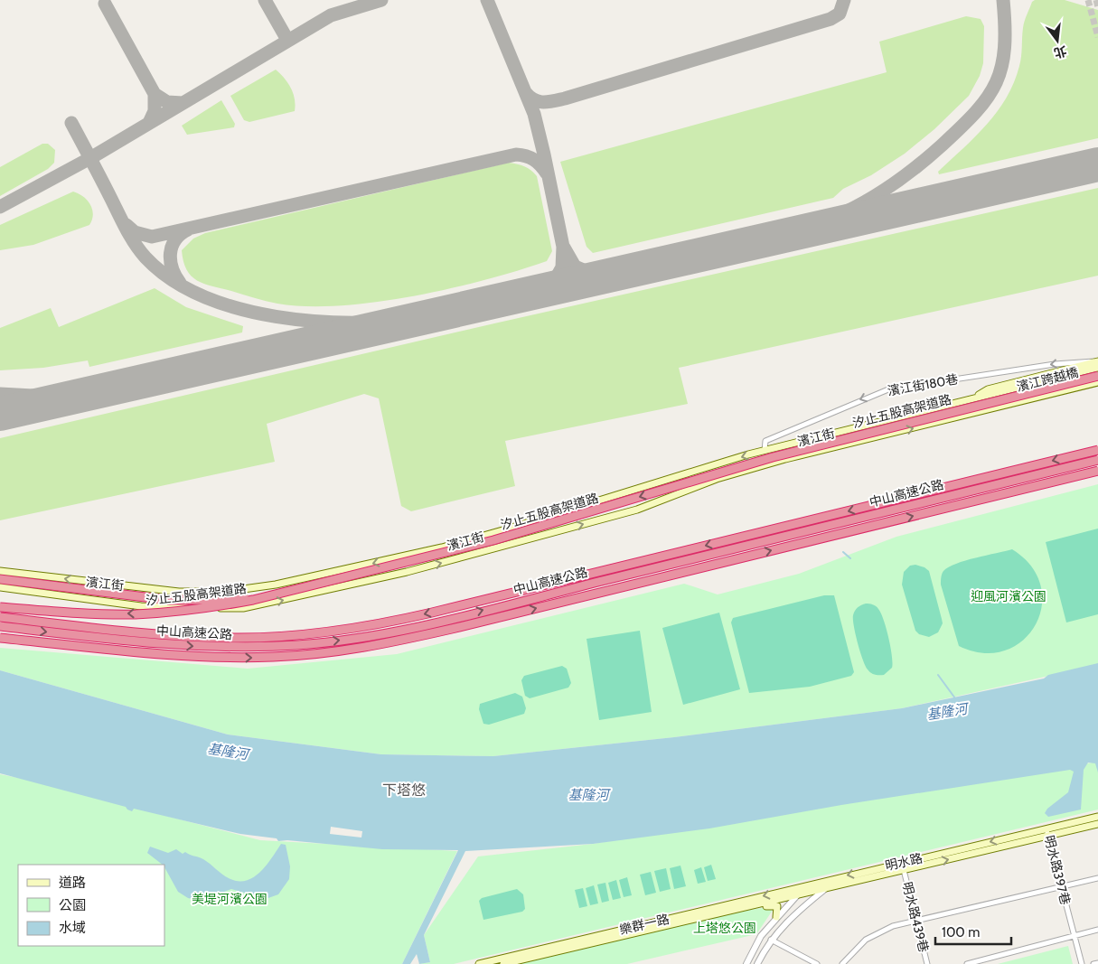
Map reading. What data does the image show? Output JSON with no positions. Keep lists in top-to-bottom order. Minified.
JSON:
{"streets":{"highway":["汐止五股高架道路","中山高速公路"],"main road":["濱江跨越橋","濱江街","明水路","樂群一路"],"street":["濱江街180巷","明水路397巷","明水路439巷"]},"crossings":[["濱江跨越橋","濱江街"],["濱江街180巷","濱江街"],["明水路","明水路397巷"],["明水路","明水路439巷"],["明水路","樂群一路"]],"one_way":["濱江街180巷"],"districts":["下塔悠"],"water":["基隆河"],"parks":["迎風河濱公園","美堤河濱公園","上塔悠公園"],"legend":["道路","公園","水域"],"scale_bar":"100 m","north":"bottom"}
